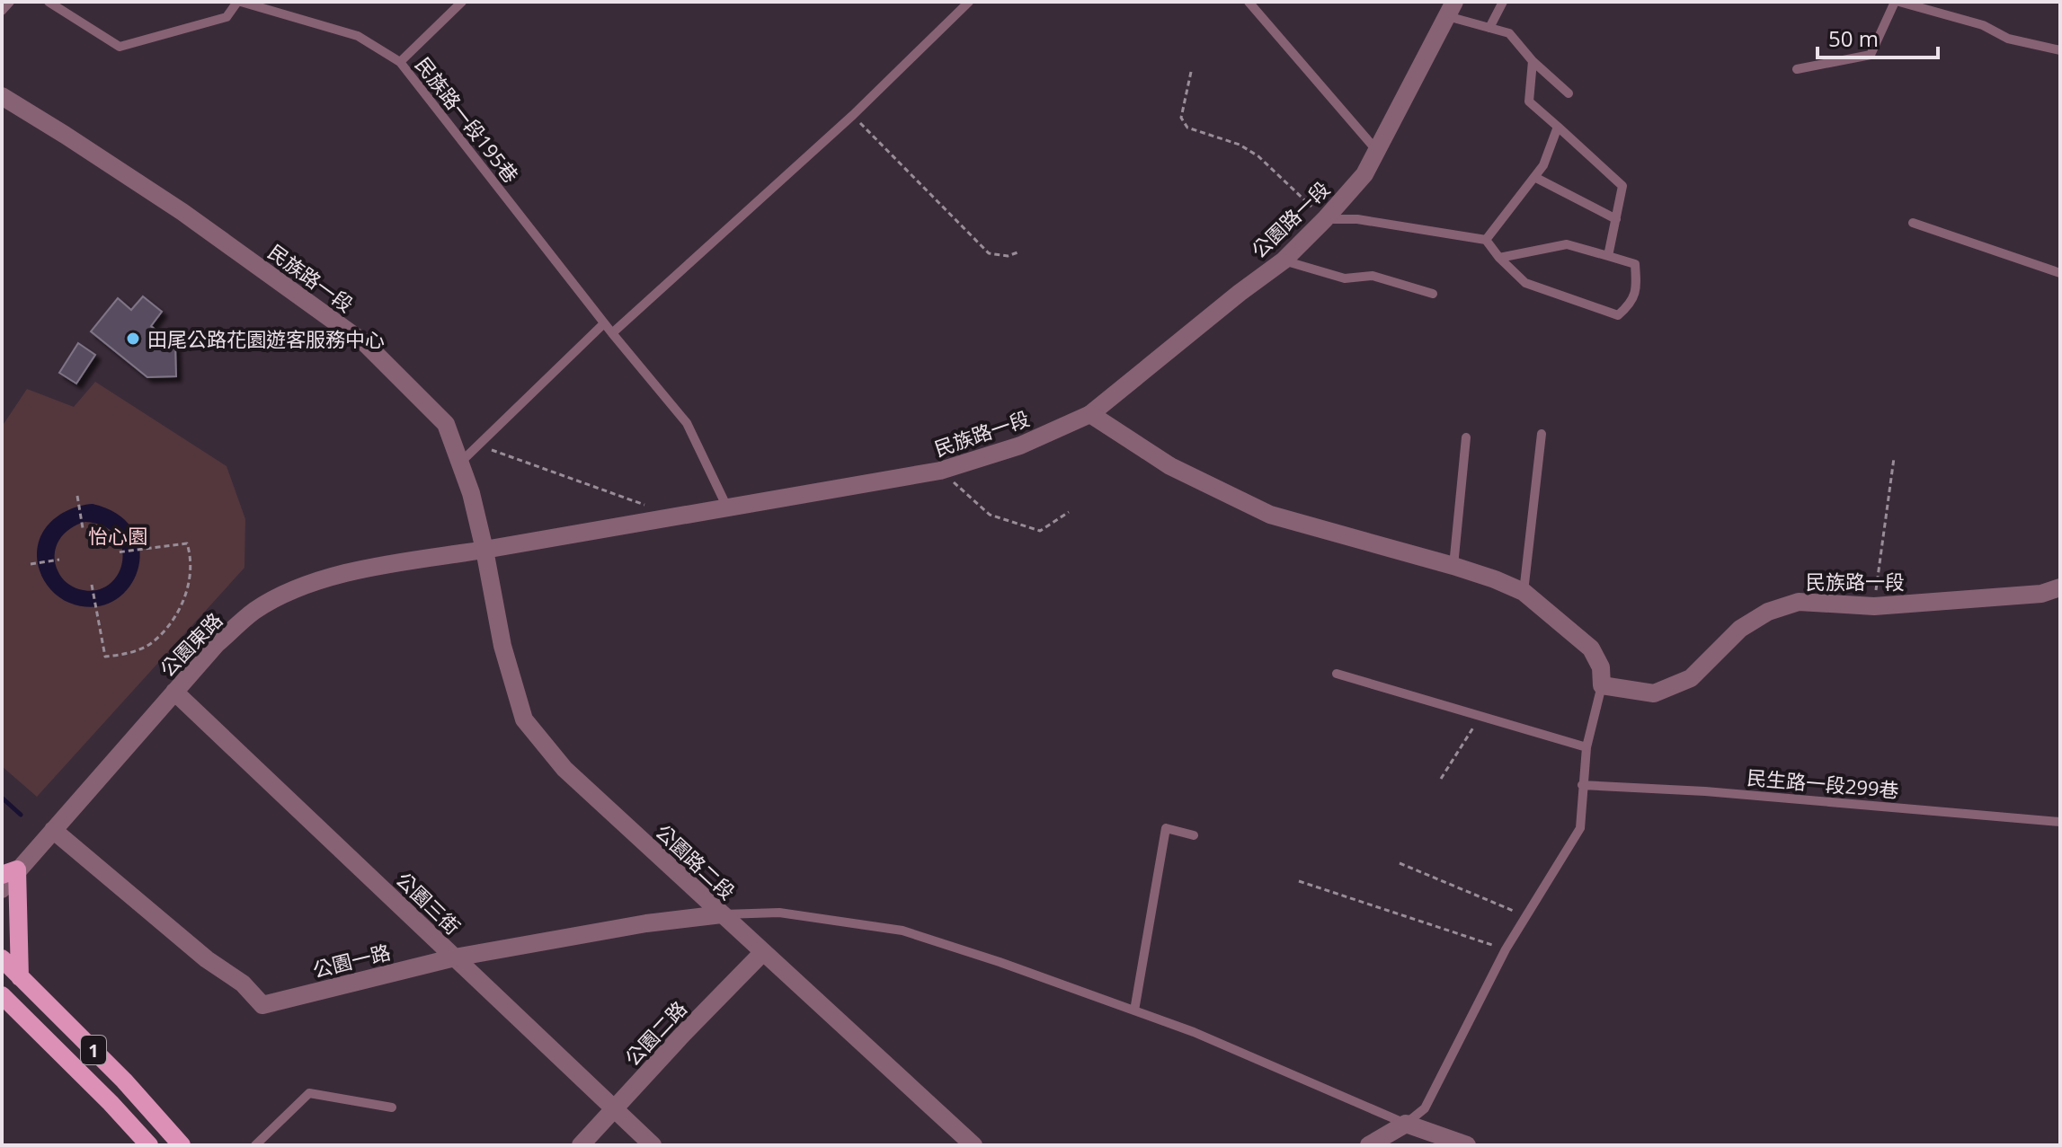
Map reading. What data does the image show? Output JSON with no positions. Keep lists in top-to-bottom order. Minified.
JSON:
{"streets":{"main road":["1"],"street":["公園路一段","民族路一段","公園東路","公園路二段","公園三街","公園一路","公園二路"],"lane":["民族路一段195巷","民生路一段299巷"]},"crossings":[["民族路一段195巷","民族路一段"],["公園路一段","民族路一段"],["民族路一段","公園東路"],["民族路一段","公園路二段"],["公園東路","公園路二段"],["公園東路","公園三街"],["公園東路","公園一路"],["公園路二段","公園一路"],["公園路二段","公園二路"],["公園三街","公園一路"],["公園三街","公園二路"]],"parks":["怡心園"],"places":["田尾公路花園遊客服務中心"],"scale_bar":"50 m"}
